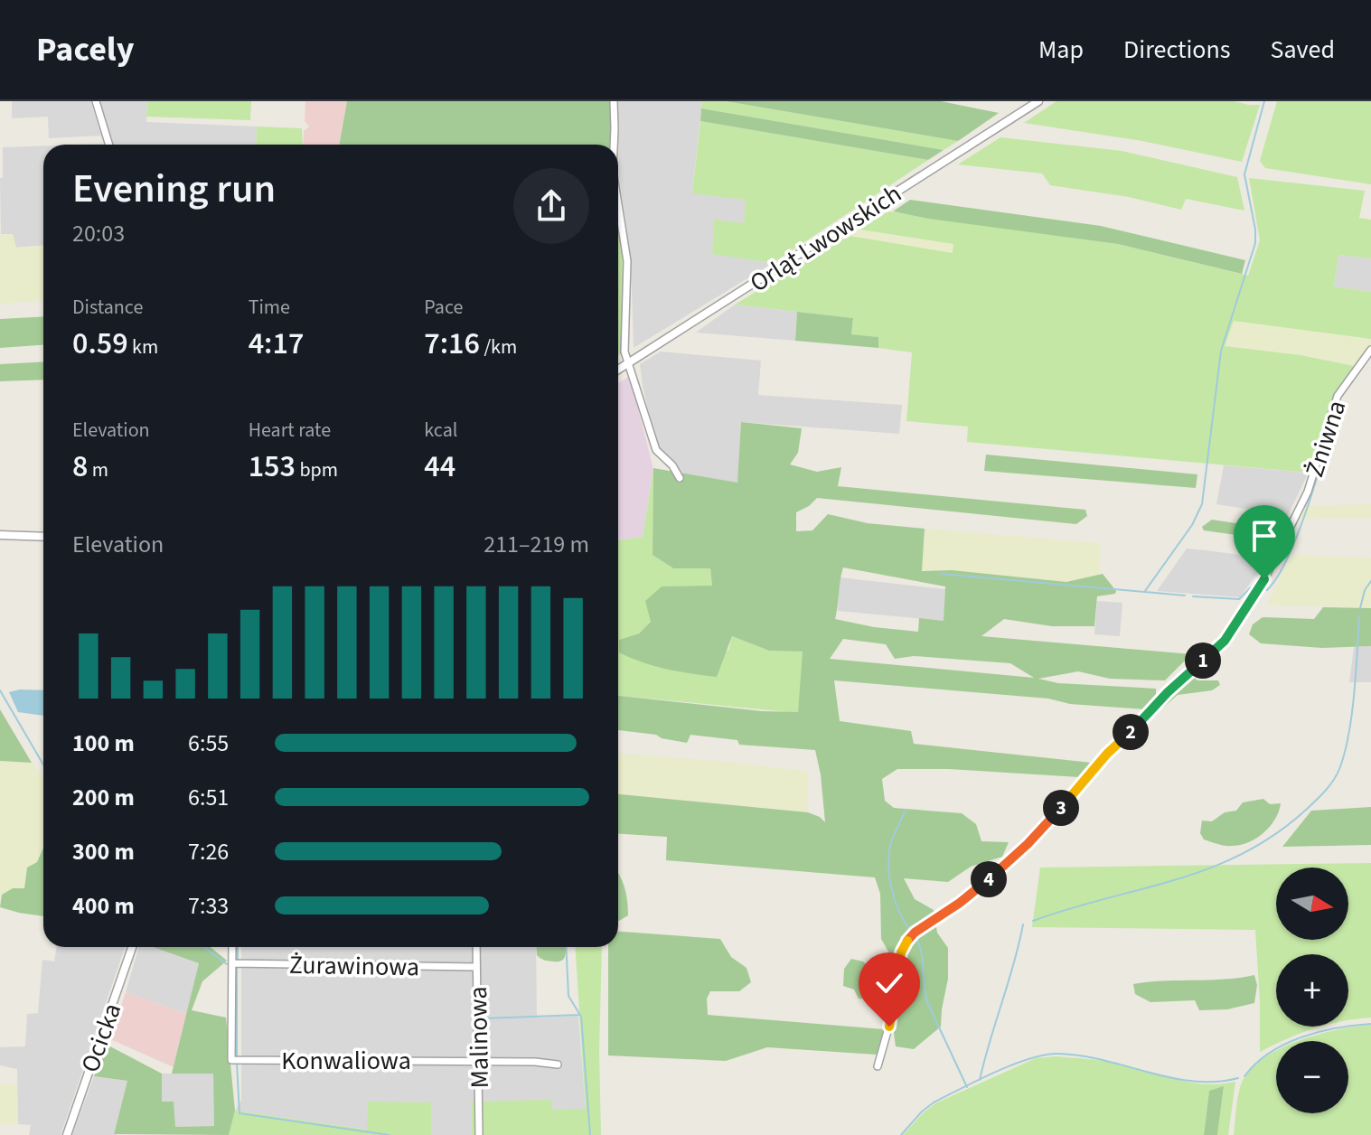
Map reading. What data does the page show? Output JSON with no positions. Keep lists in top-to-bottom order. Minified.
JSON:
{"streets":{"street":["Orląt Lwowskich","Żniwna","Żurawinowa","Ocicka","Malinowa","Konwaliowa"]},"crossings":[["Żurawinowa","Malinowa"],["Żurawinowa","Konwaliowa"],["Malinowa","Konwaliowa"]],"north":"right","page":{"header":"Pacely","nav":["Map","Directions","Saved"],"heading":["Evening run","20:03"],"stats":[["Distance","0.59 km"],["Time","4:17"],["Pace","7:16 /km"],["Elevation","8 m"],["Heart rate","153 bpm"],["kcal","44"]],"chart":["Elevation","211–219 m"],"pins":["1","2","3","4"],"list":[{"name":"100 m","note":"6:55"},{"name":"200 m","note":"6:51"},{"name":"300 m","note":"7:26"},{"name":"400 m","note":"7:33"}],"map_buttons":["+","−"]}}
